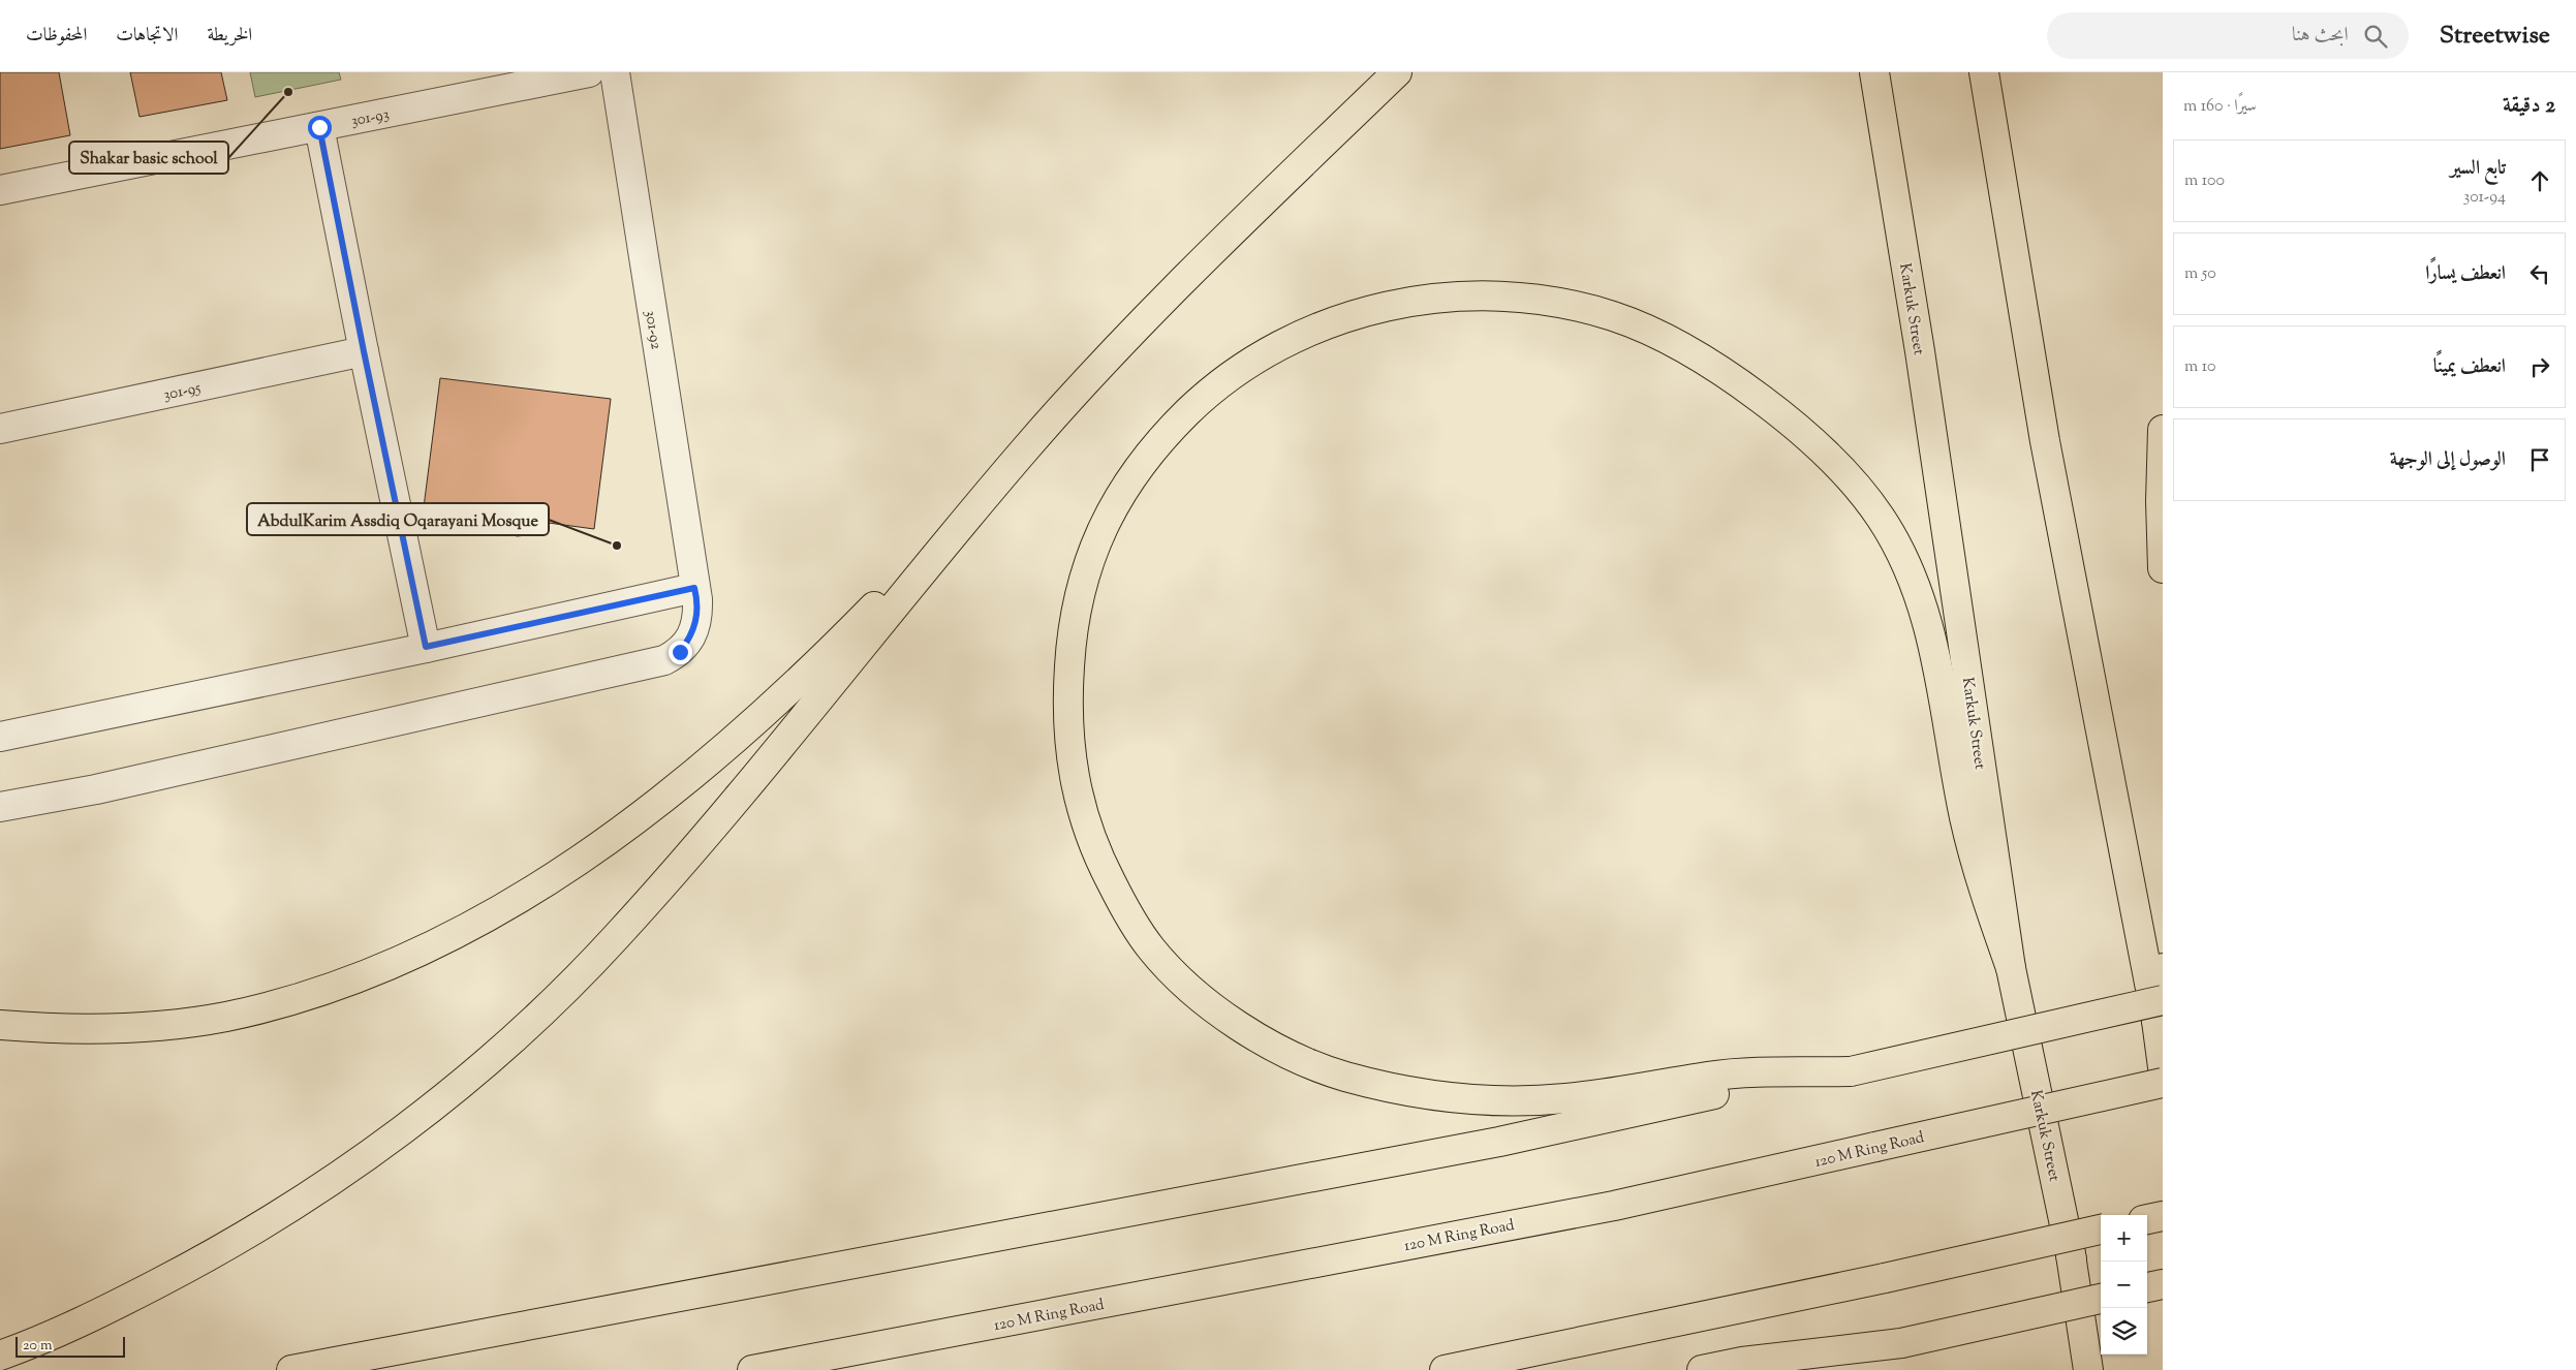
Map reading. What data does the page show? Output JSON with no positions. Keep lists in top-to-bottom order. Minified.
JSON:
{"streets":{"highway":["Karkuk Street","120 M Ring Road"],"street":["301-93","301-92","301-95"]},"places":["Shakar basic school","AbdulKarim Assdiq Oqarayani Mosque"],"scale_bar":"20 m","page":{"header":"Streetwise","search":"ابحث هنا","nav":["الخريطة","الاتجاهات","المحفوظات"],"heading":["2 دقيقة","سيرًا · 160 m"],"list":[["تابع السير","301-94","100 m"],["انعطف يسارًا","50 m"],["انعطف يمينًا","10 m"],"الوصول إلى الوجهة"],"map_buttons":["+","−"],"scale":"20 m"}}
